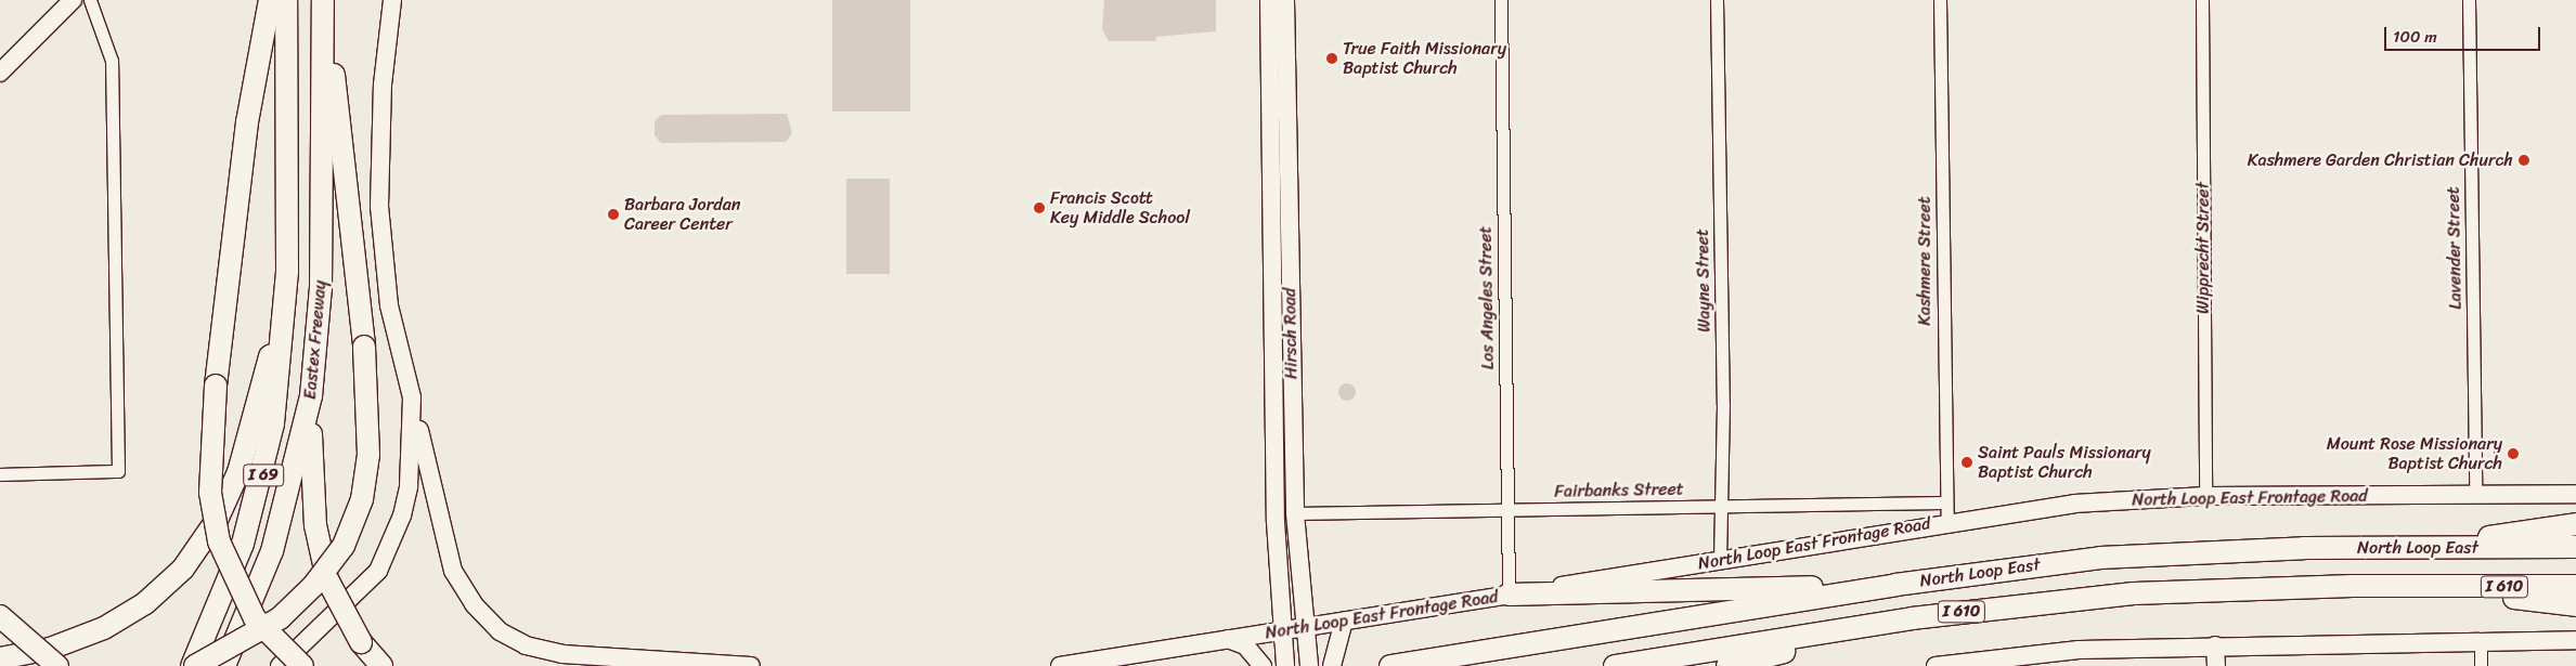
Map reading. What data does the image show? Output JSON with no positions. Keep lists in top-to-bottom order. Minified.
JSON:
{"streets":{"highway":["Eastex Freeway","I 69","North Loop East","I 610"],"main road":["Hirsch Road","North Loop East Frontage Road"],"street":["Wipprecht Street","Lavender Street","Kashmere Street","Wayne Street","Los Angeles Street","Fairbanks Street"]},"crossings":[["Wipprecht Street","North Loop East Frontage Road"],["Lavender Street","North Loop East Frontage Road"],["Kashmere Street","Fairbanks Street"],["Kashmere Street","North Loop East Frontage Road"],["Wayne Street","Fairbanks Street"],["Wayne Street","North Loop East Frontage Road"],["Los Angeles Street","Fairbanks Street"],["Los Angeles Street","North Loop East Frontage Road"],["Hirsch Road","Fairbanks Street"],["Hirsch Road","North Loop East Frontage Road"]],"places":["True Faith Missionary Baptist Church","Kashmere Garden Christian Church","Francis Scott Key Middle School","Barbara Jordan Career Center","Mount Rose Missionary Baptist Church","Saint Pauls Missionary Baptist Church"],"scale_bar":"100 m"}
